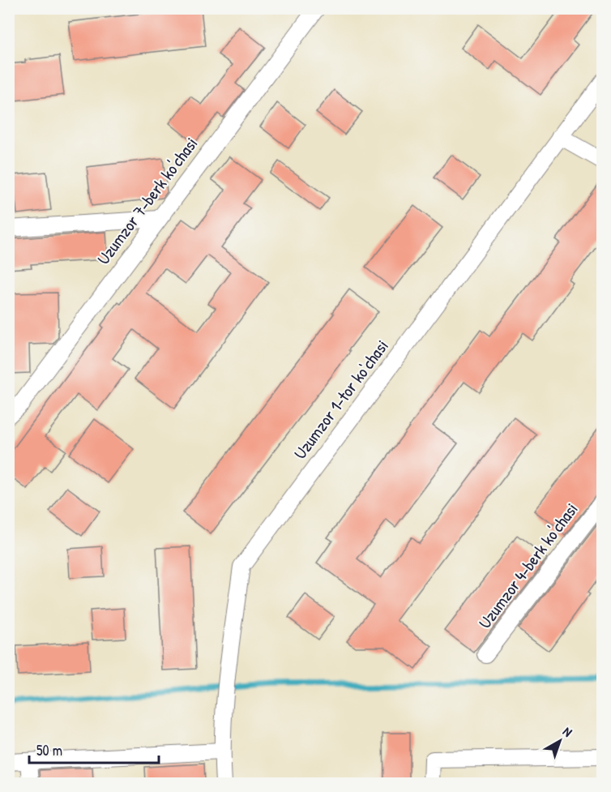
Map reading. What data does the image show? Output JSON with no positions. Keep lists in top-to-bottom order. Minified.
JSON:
{"streets":{"street":["Uzumzor 7-berk ko'chasi","Uzumzor 1-tor ko‘chasi","Uzumzor 4-berk ko'chasi"]},"scale_bar":"50 m","north":"top right"}
